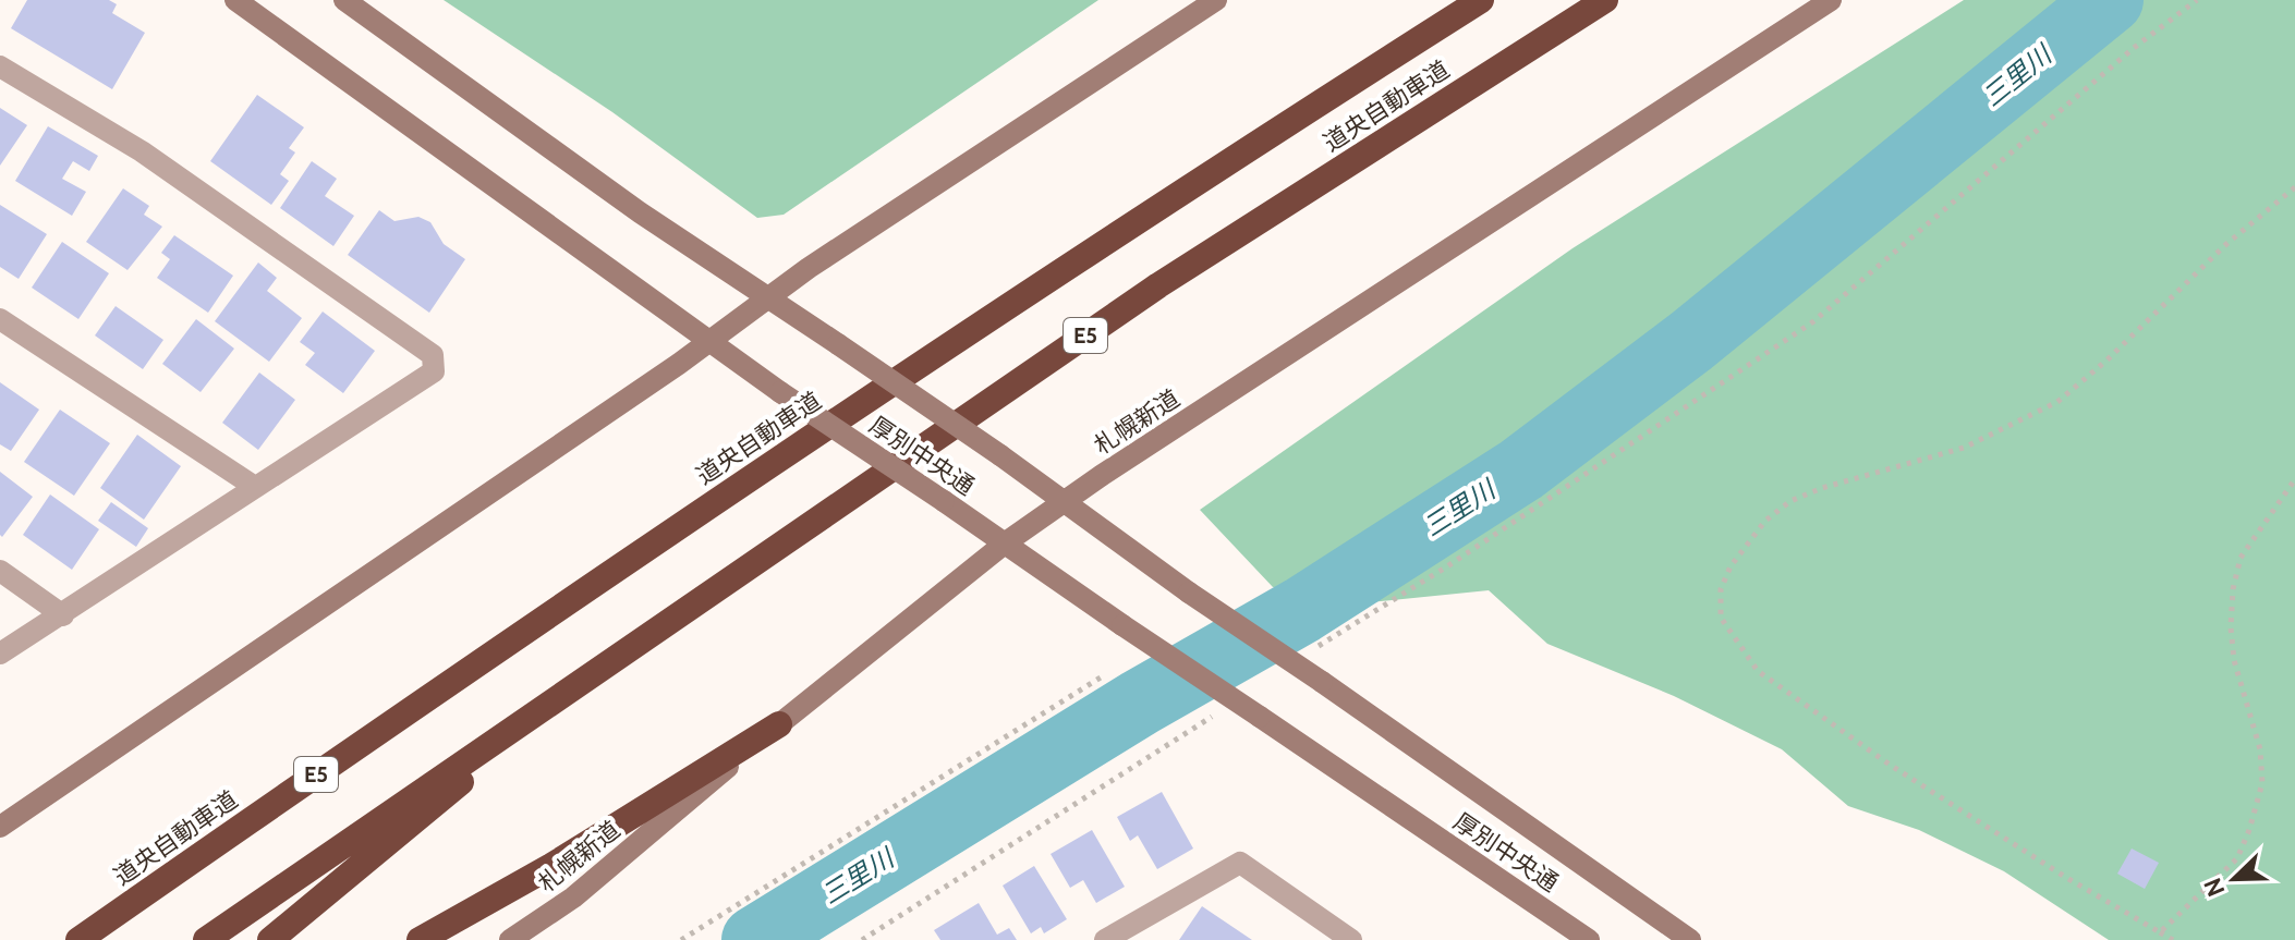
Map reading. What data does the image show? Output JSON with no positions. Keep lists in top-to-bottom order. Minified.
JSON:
{"streets":{"highway":["道央自動車道","E5"],"main road":["札幌新道","厚別中央通"]},"crossings":[["札幌新道","厚別中央通"]],"water":["三里川"],"north":"bottom left"}
